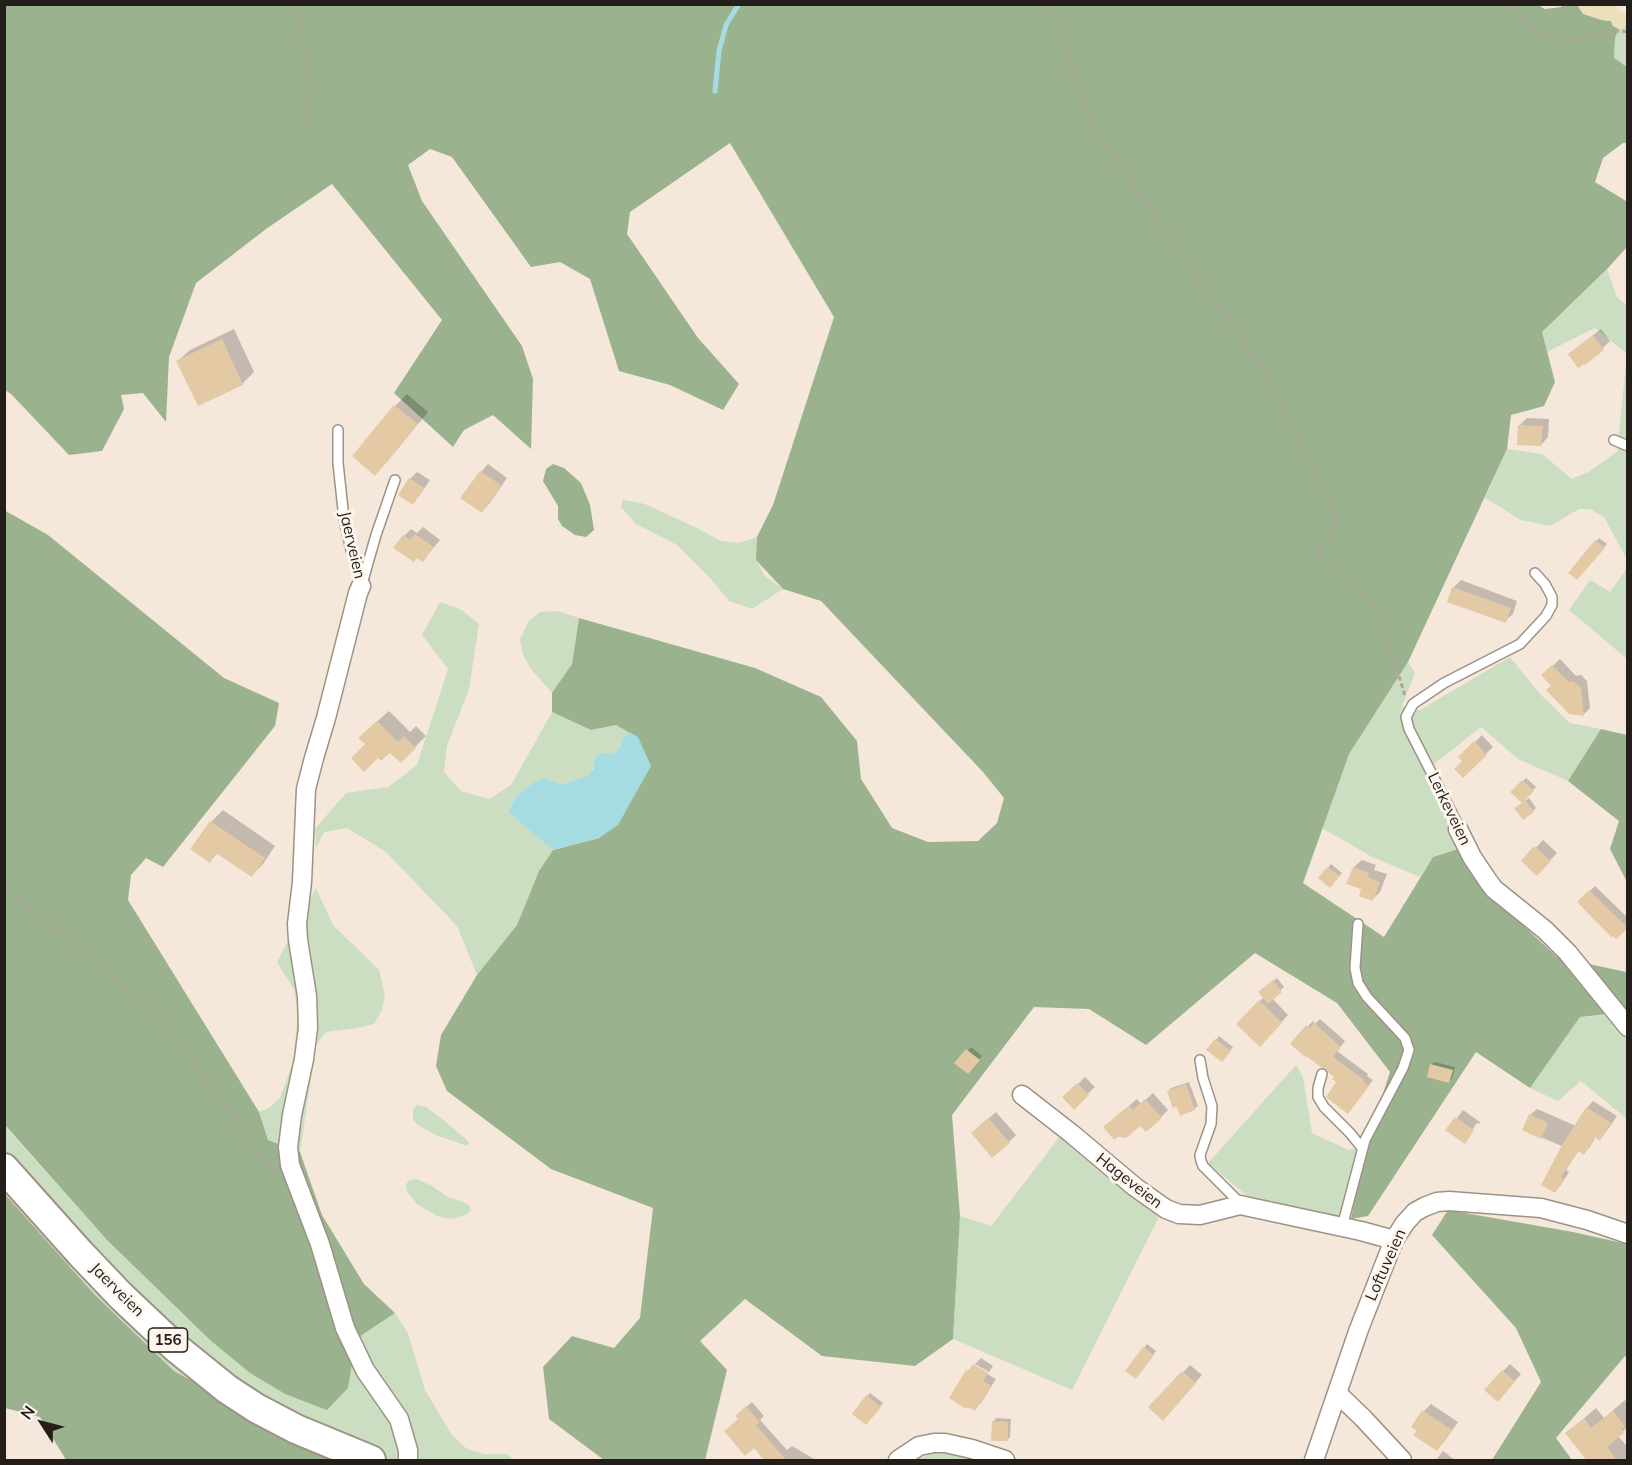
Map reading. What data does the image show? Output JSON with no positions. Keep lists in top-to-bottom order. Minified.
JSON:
{"streets":{"main road":["Jaerveien","156"],"street":["Lerkeveien","Hageveien","Loftuveien"]},"crossings":[["Hageveien","Loftuveien"]],"north":"top left"}
